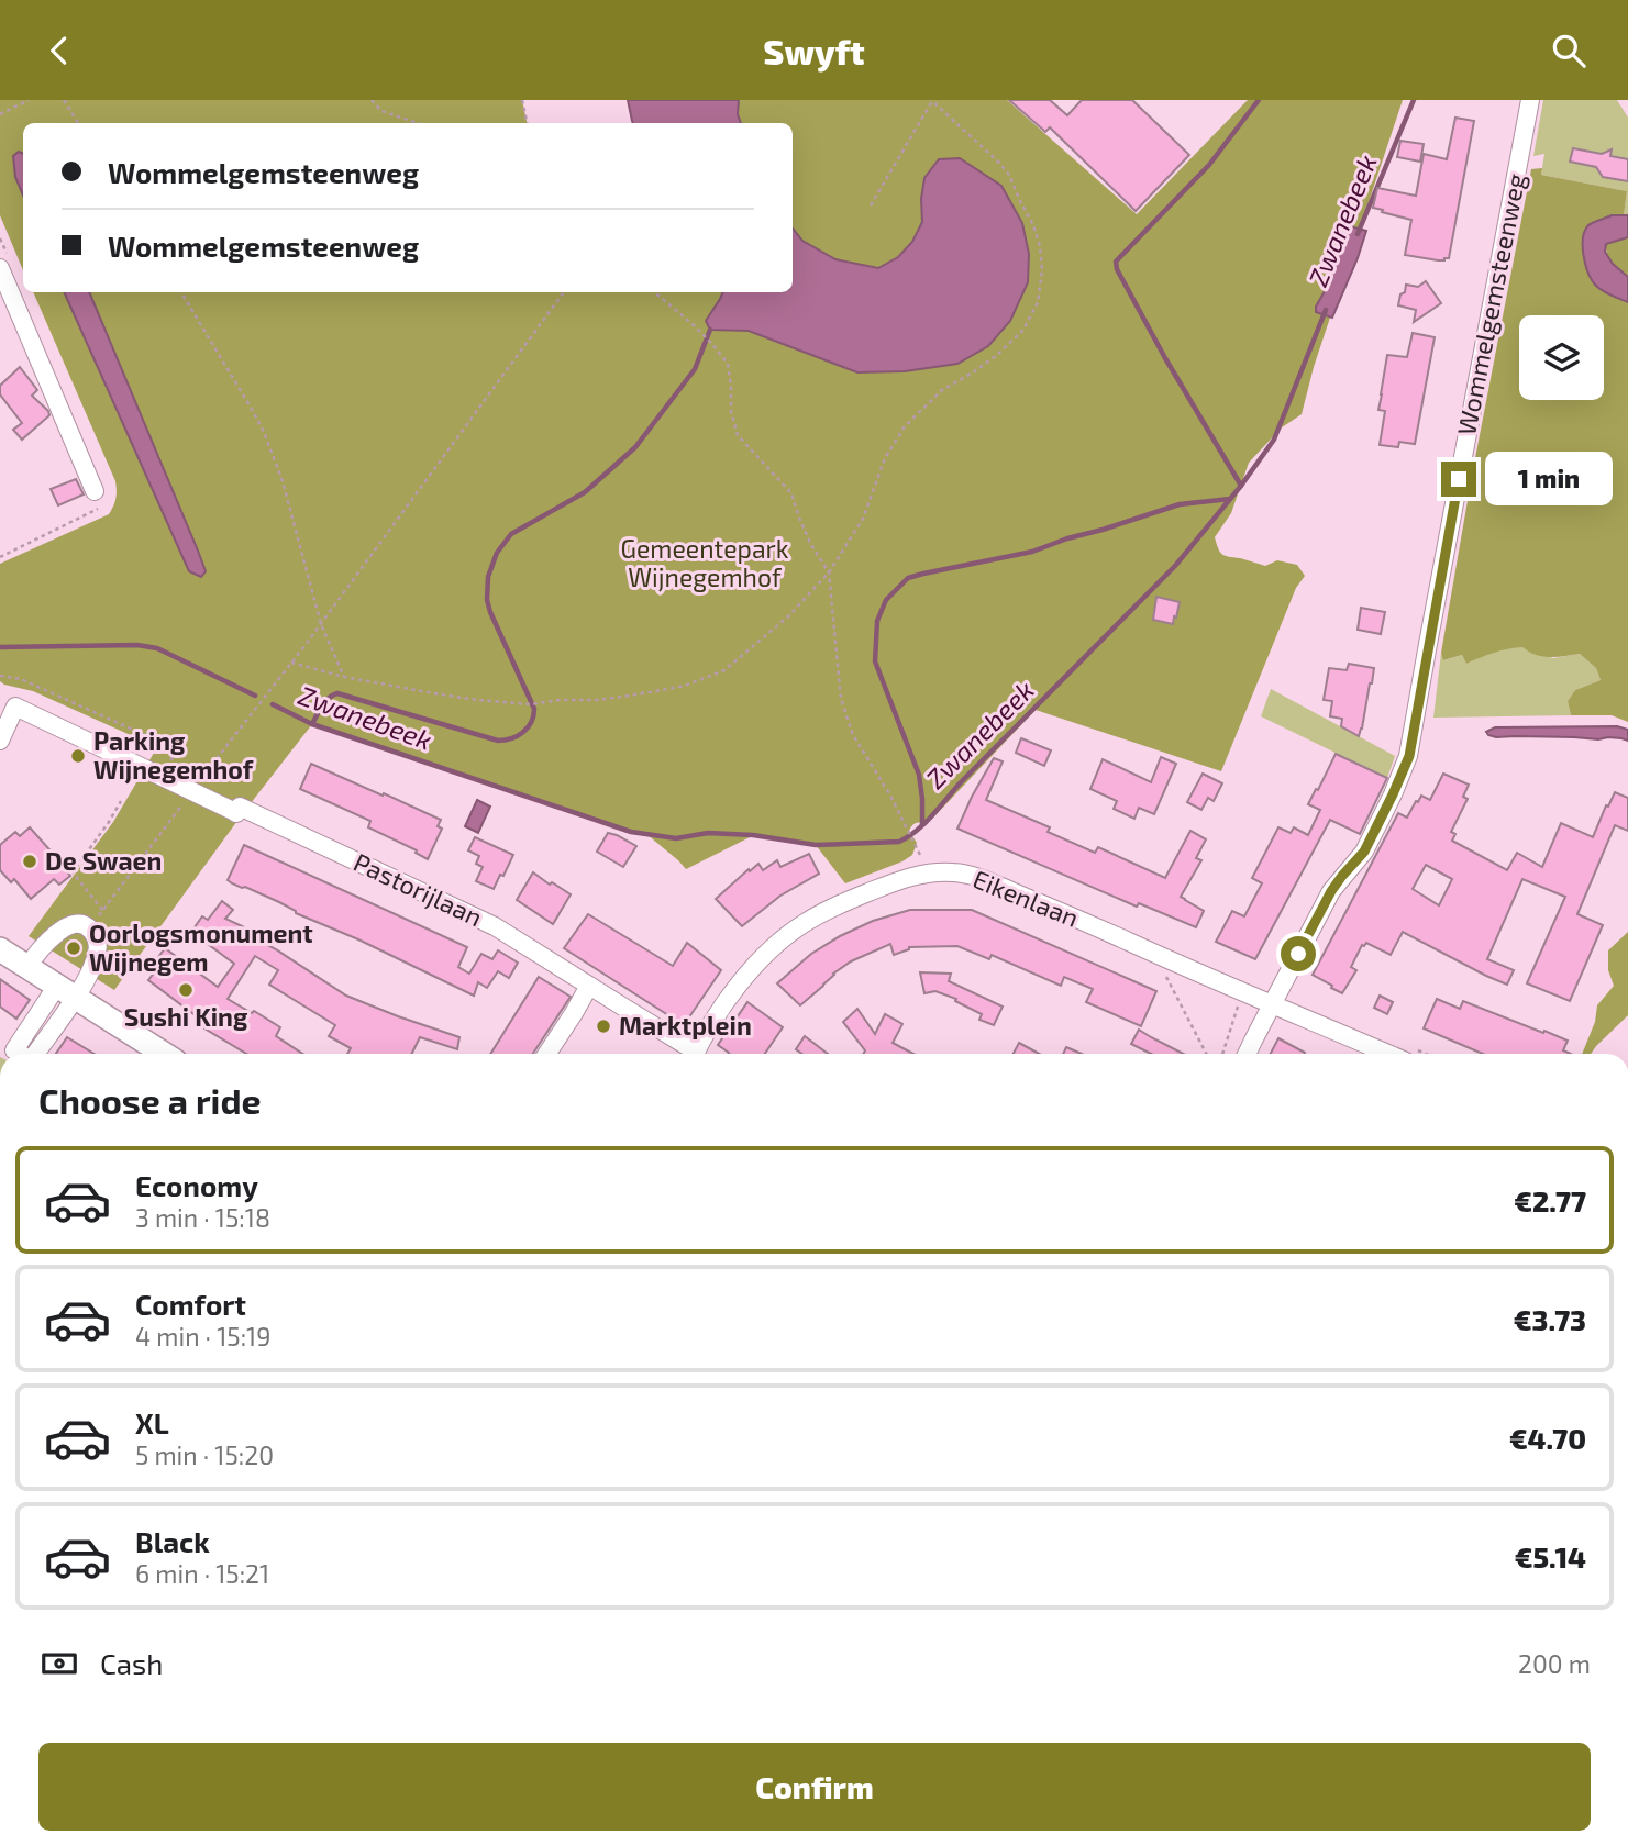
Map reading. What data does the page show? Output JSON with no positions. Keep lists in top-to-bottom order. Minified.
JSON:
{"streets":{"street":["Wommelgemsteenweg","Pastorijlaan","Eikenlaan"]},"crossings":[["Wommelgemsteenweg","Eikenlaan"]],"water":["Zwanebeek"],"parks":["Gemeentepark Wijnegemhof"],"places":["Parking Wijnegemhof","De Swaen","Oorlogsmonument Wijnegem","Sushi King","Marktplein"],"page":{"header":"Swyft","banner":["Wommelgemsteenweg","Wommelgemsteenweg"],"bubble":"1 min","heading":"Choose a ride","list":[{"name":"Economy","note":"3 min · 15:18","value":"€2.77"},{"name":"Comfort","note":"4 min · 15:19","value":"€3.73"},{"name":"XL","note":"5 min · 15:20","value":"€4.70"},{"name":"Black","note":"6 min · 15:21","value":"€5.14"}],"pay":["Cash","200 m"],"buttons":"Confirm"}}
